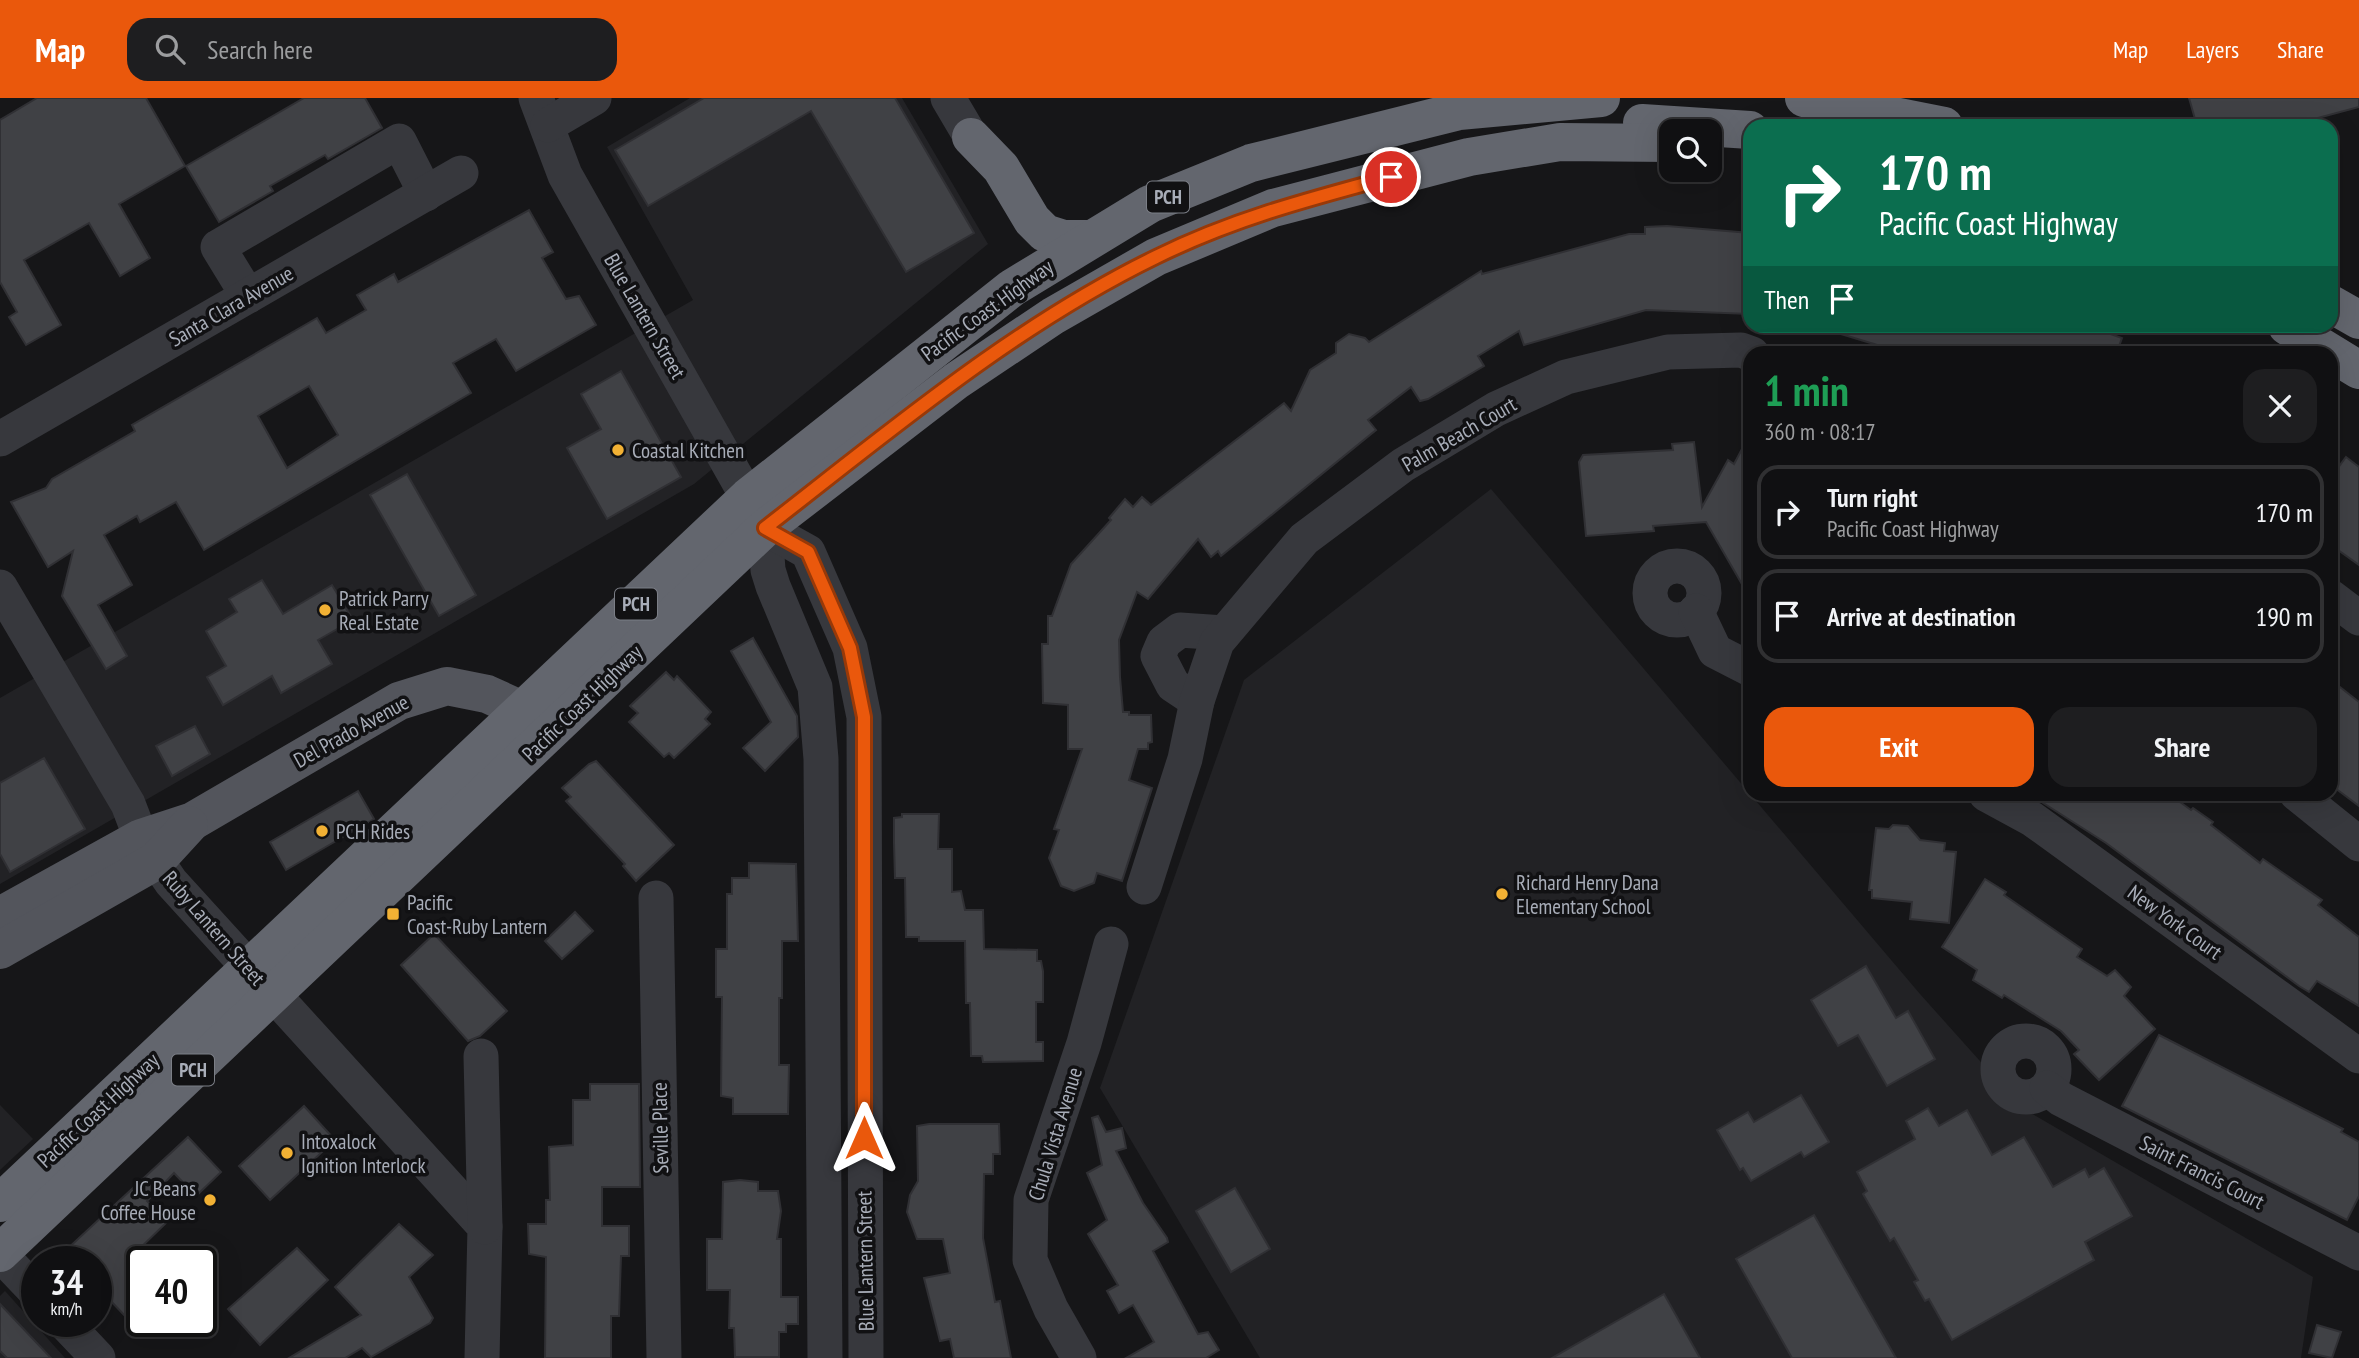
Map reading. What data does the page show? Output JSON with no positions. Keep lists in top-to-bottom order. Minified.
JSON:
{"streets":{"highway":["PCH","Pacific Coast Highway"],"main road":["Del Prado Avenue"],"street":["Santa Clara Avenue","Blue Lantern Street","Palm Beach Court","New York Court","Ruby Lantern Street","Seville Place","Chula Vista Avenue","Saint Francis Court"]},"crossings":[["Pacific Coast Highway","Blue Lantern Street"],["Pacific Coast Highway","Del Prado Avenue"],["Pacific Coast Highway","Ruby Lantern Street"],["Del Prado Avenue","Ruby Lantern Street"]],"places":{"other":["Coastal Kitchen","Patrick Parry Real Estate","PCH Rides","Richard Henry Dana Elementary School","Intoxalock Ignition Interlock","JC Beans Coffee House"],"transit":["Pacific Coast-Ruby Lantern"]},"page":{"header":"Map","search":"Search here","nav":["Map","Layers","Share"],"turn":["170 m","Pacific Coast Highway"],"then":"Then","heading":["1 min","360 m · 08:17"],"list":[{"name":"Turn right","note":"Pacific Coast Highway","value":"170 m"},{"name":"Arrive at destination","value":"190 m"}],"buttons":["Exit","Share"],"speed":"34 km/h","limit":"40"}}
